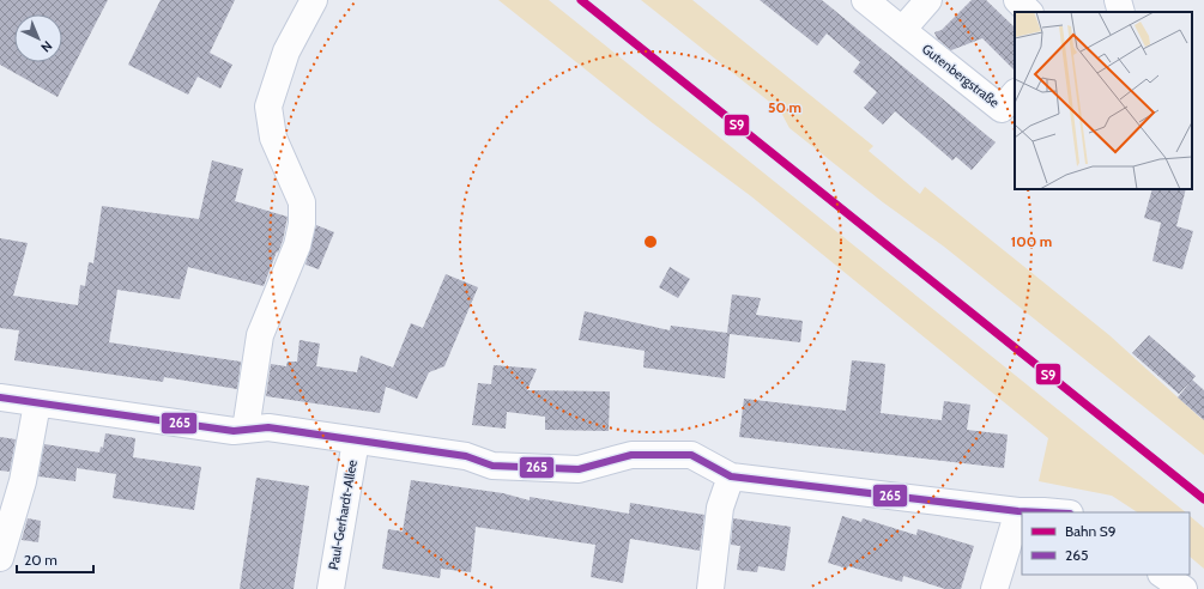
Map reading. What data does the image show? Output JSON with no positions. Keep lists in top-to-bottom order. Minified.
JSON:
{"streets":{"street":["Gutenbergstraße","Paul-Gerhardt-Allee"]},"lines":["rail line S9","transit line 265"],"legend":["Bahn S9","265"],"scale_bar":"20 m","north":"bottom right","rings":["50 m","100 m"]}
